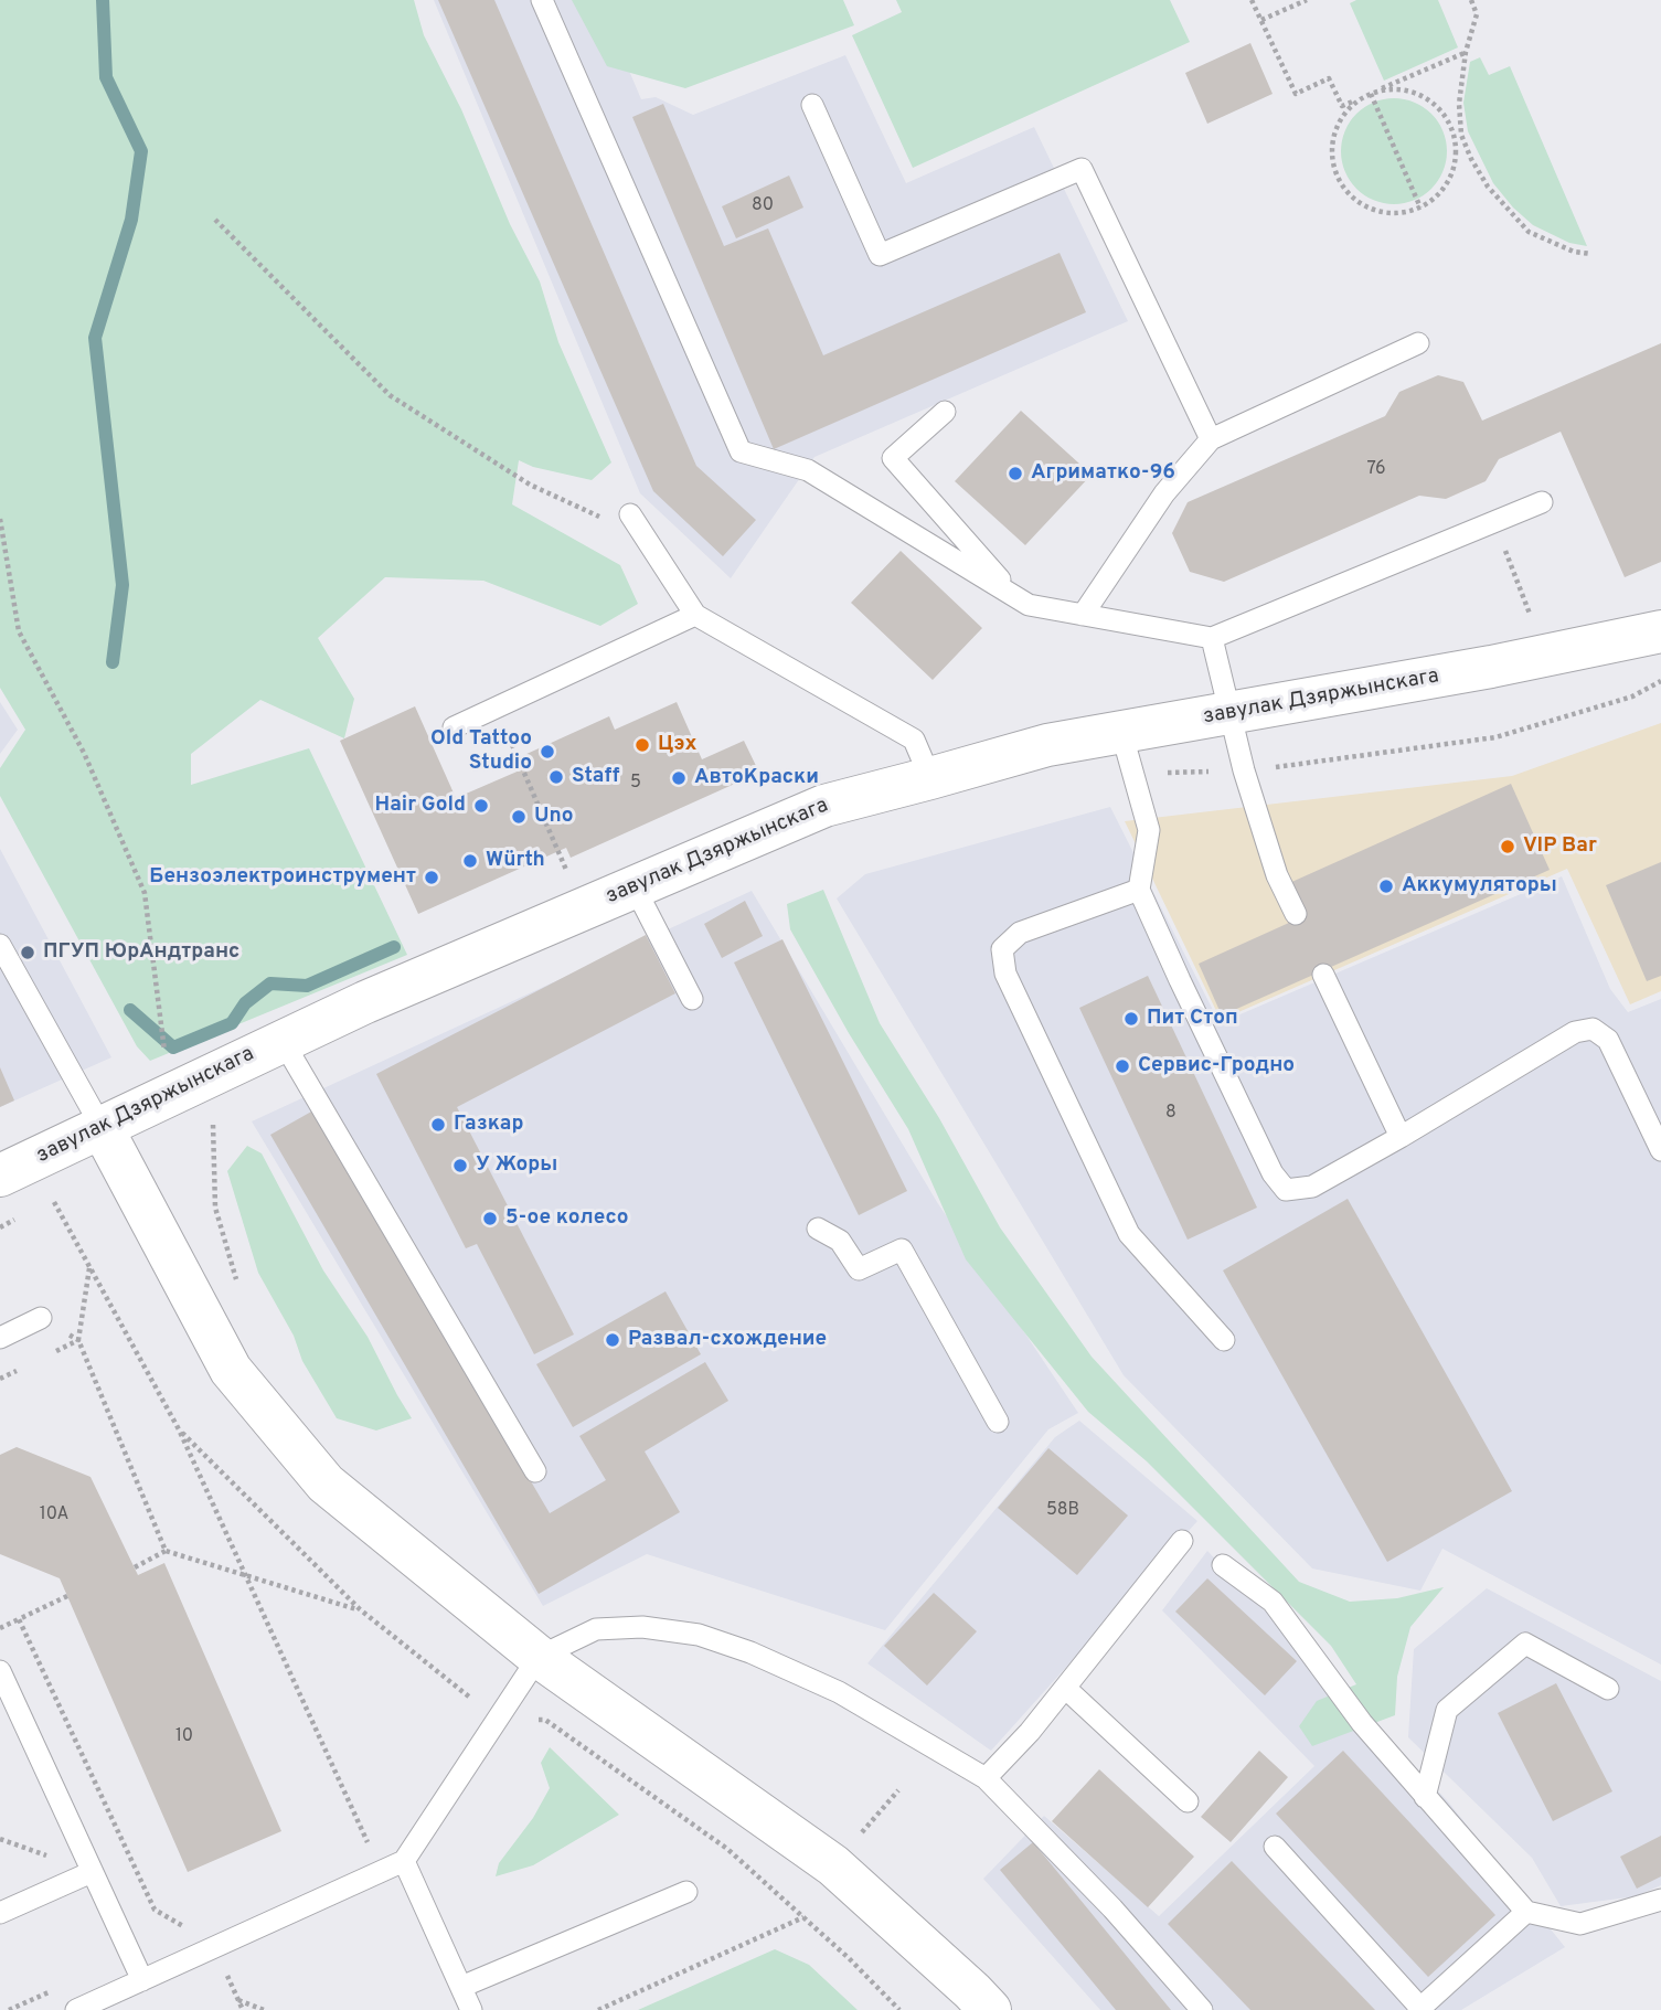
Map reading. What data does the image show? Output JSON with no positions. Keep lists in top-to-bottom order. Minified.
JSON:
{"streets":{"street":["завулак Дзяржынскага"]},"places":["Агриматко-96","Цэх","Old Tattoo Studio","Staff","АвтоКраски","Hair Gold","Uno","VIP Bar","Würth","Бензоэлектроинструмент","Аккумуляторы","ПГУП ЮрАндтранс","Пит Стоп","Сервис-Гродно","Газкар","У Жоры","5-ое колесо","Развал-схождение"],"house_numbers":["80","76","5","8","58В","10А","10"]}
